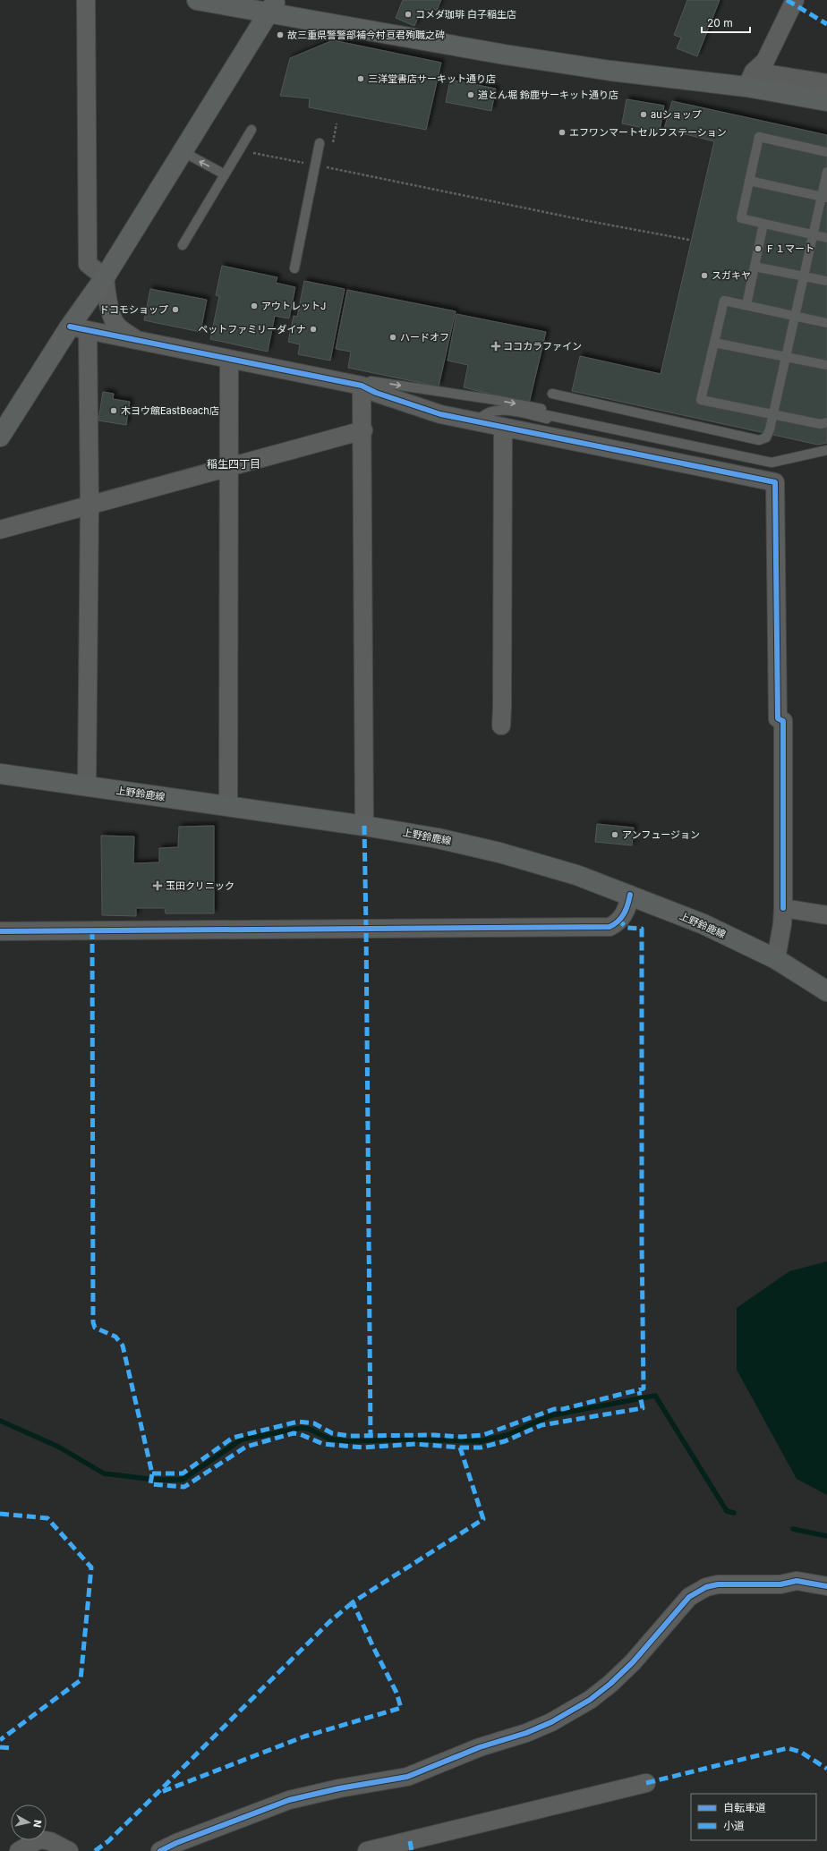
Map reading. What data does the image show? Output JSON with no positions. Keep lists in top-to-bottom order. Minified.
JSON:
{"streets":{"street":["上野鈴鹿線"]},"districts":["稲生四丁目"],"places":{"other":["コメダ珈琲 白子稲生店","故三重県警警部補今村亘君殉職之碑","三洋堂書店サーキット通り店","道とん堀 鈴鹿サーキット通り店","auショップ","エフワンマートセルフステーション","Ｆ１マート","スガキヤ","アウトレットJ","ドコモショップ","ペットファミリーダイナ","ハードオフ","木ヨウ館EastBeach店","アンフュージョン"],"health":["ココカラファイン","玉田クリニック"]},"legend":["自転車道","小道"],"scale_bar":"20 m","north":"right"}
